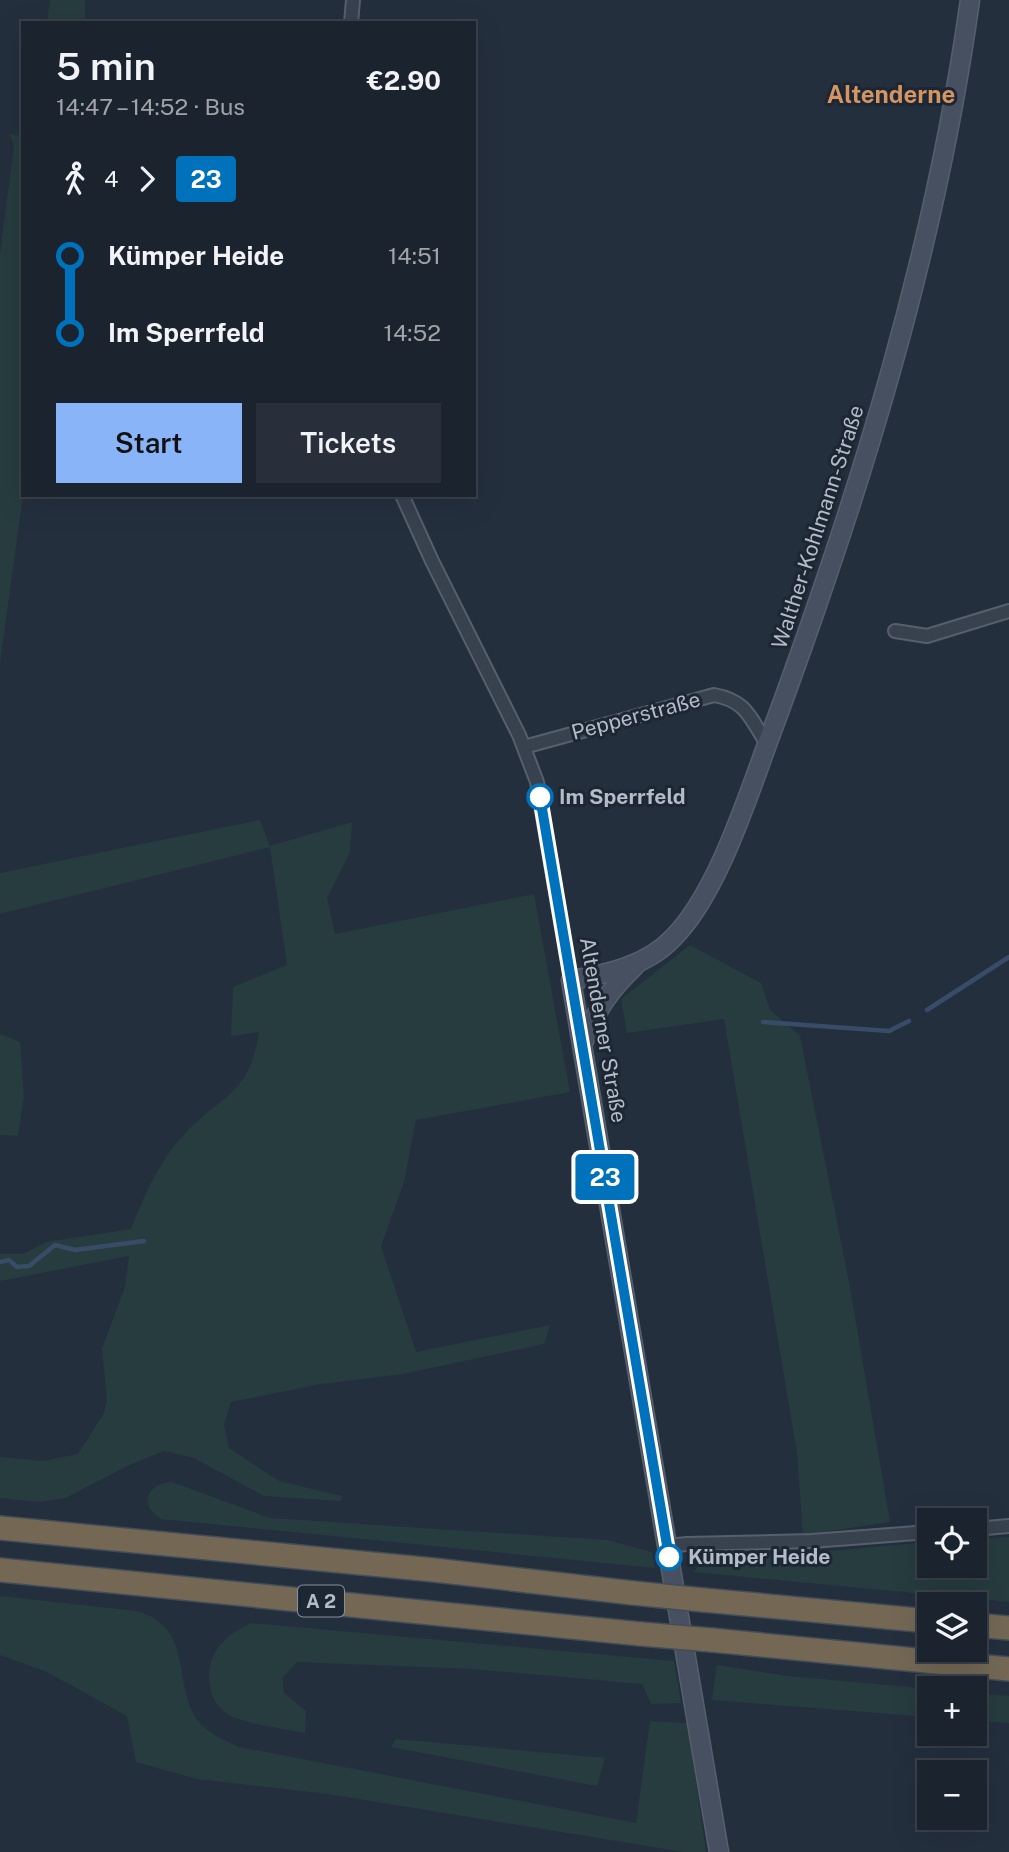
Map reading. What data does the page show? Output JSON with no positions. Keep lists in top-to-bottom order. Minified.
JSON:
{"streets":{"highway":["A 2"],"main road":["Walther-Kohlmann-Straße","Altenderner Straße"],"street":["Pepperstraße"]},"crossings":[["Walther-Kohlmann-Straße","Pepperstraße"],["Walther-Kohlmann-Straße","Altenderner Straße"],["Pepperstraße","Altenderner Straße"]],"districts":["Altenderne"],"places":["Im Sperrfeld","Kümper Heide"],"lines":["bus line 23"],"page":{"on_map":"23","heading":["5 min","14:47 – 14:52 · Bus","€2.90"],"legs":["4","23"],"list":[{"name":"Kümper Heide","value":"14:51"},{"name":"Im Sperrfeld","value":"14:52"}],"buttons":["Start","Tickets"],"map_buttons":["+","−"]}}
